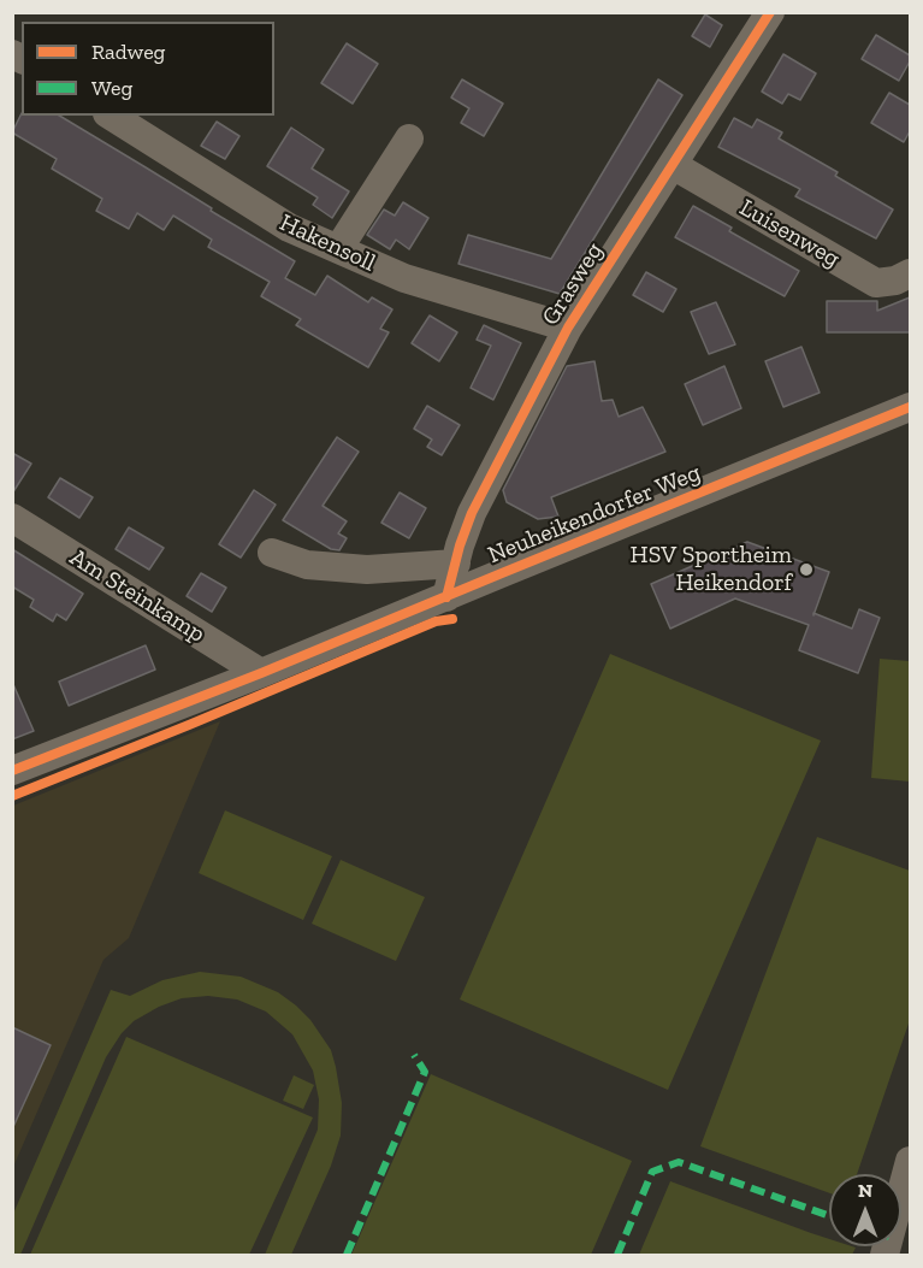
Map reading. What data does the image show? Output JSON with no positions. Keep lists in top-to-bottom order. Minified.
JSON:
{"streets":{"street":["Luisenweg","Hakensoll","Grasweg","Neuheikendorfer Weg","Am Steinkamp"]},"crossings":[["Luisenweg","Grasweg"],["Hakensoll","Grasweg"],["Grasweg","Neuheikendorfer Weg"],["Neuheikendorfer Weg","Am Steinkamp"]],"places":["HSV Sportheim Heikendorf"],"legend":["Radweg","Weg"],"north":"top"}
